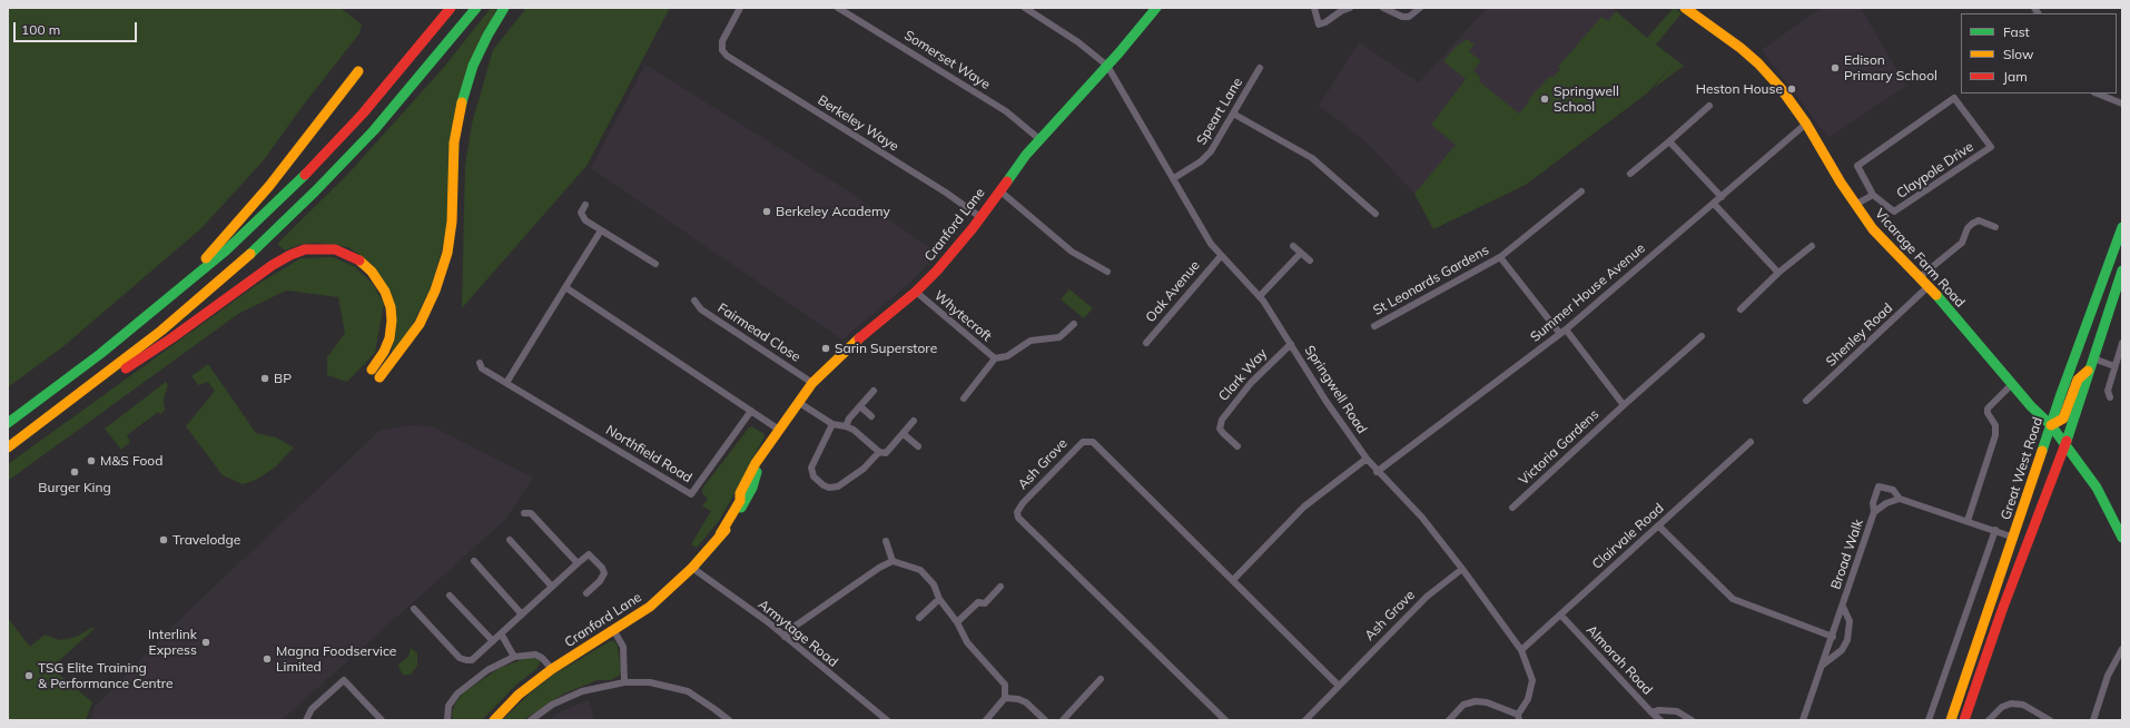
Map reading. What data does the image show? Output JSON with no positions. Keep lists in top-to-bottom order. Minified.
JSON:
{"streets":{"main road":["Cranford Lane","Vicarage Farm Road","Great West Road"],"street":["Somerset Waye","Speart Lane","Berkeley Waye","Claypole Drive","St Leonards Gardens","Oak Avenue","Summer House Avenue","Whytecroft","Fairmead Close","Shenley Road","Clark Way","Springwell Road","Victoria Gardens","Northfield Road","Ash Grove","Clairvale Road","Broad Walk","Armytage Road","Almorah Road"]},"crossings":[["Somerset Waye","Cranford Lane"],["Speart Lane","Springwell Road"],["Berkeley Waye","Cranford Lane"],["Cranford Lane","Whytecroft"],["Cranford Lane","Fairmead Close"],["Cranford Lane","Springwell Road"],["Cranford Lane","Armytage Road"],["Vicarage Farm Road","Summer House Avenue"],["Vicarage Farm Road","Shenley Road"],["Vicarage Farm Road","Great West Road"],["St Leonards Gardens","Summer House Avenue"],["Oak Avenue","Springwell Road"],["Summer House Avenue","Springwell Road"],["Clark Way","Springwell Road"],["Springwell Road","Ash Grove"],["Springwell Road","Clairvale Road"],["Clairvale Road","Almorah Road"]],"places":["Edison Primary School","Heston House","Springwell School","Berkeley Academy","Sarin Superstore","BP","M&S Food","Burger King","Travelodge","Interlink Express","Magna Foodservice Limited","TSG Elite Training & Performance Centre"],"legend":["Fast","Slow","Jam"],"scale_bar":"100 m"}
